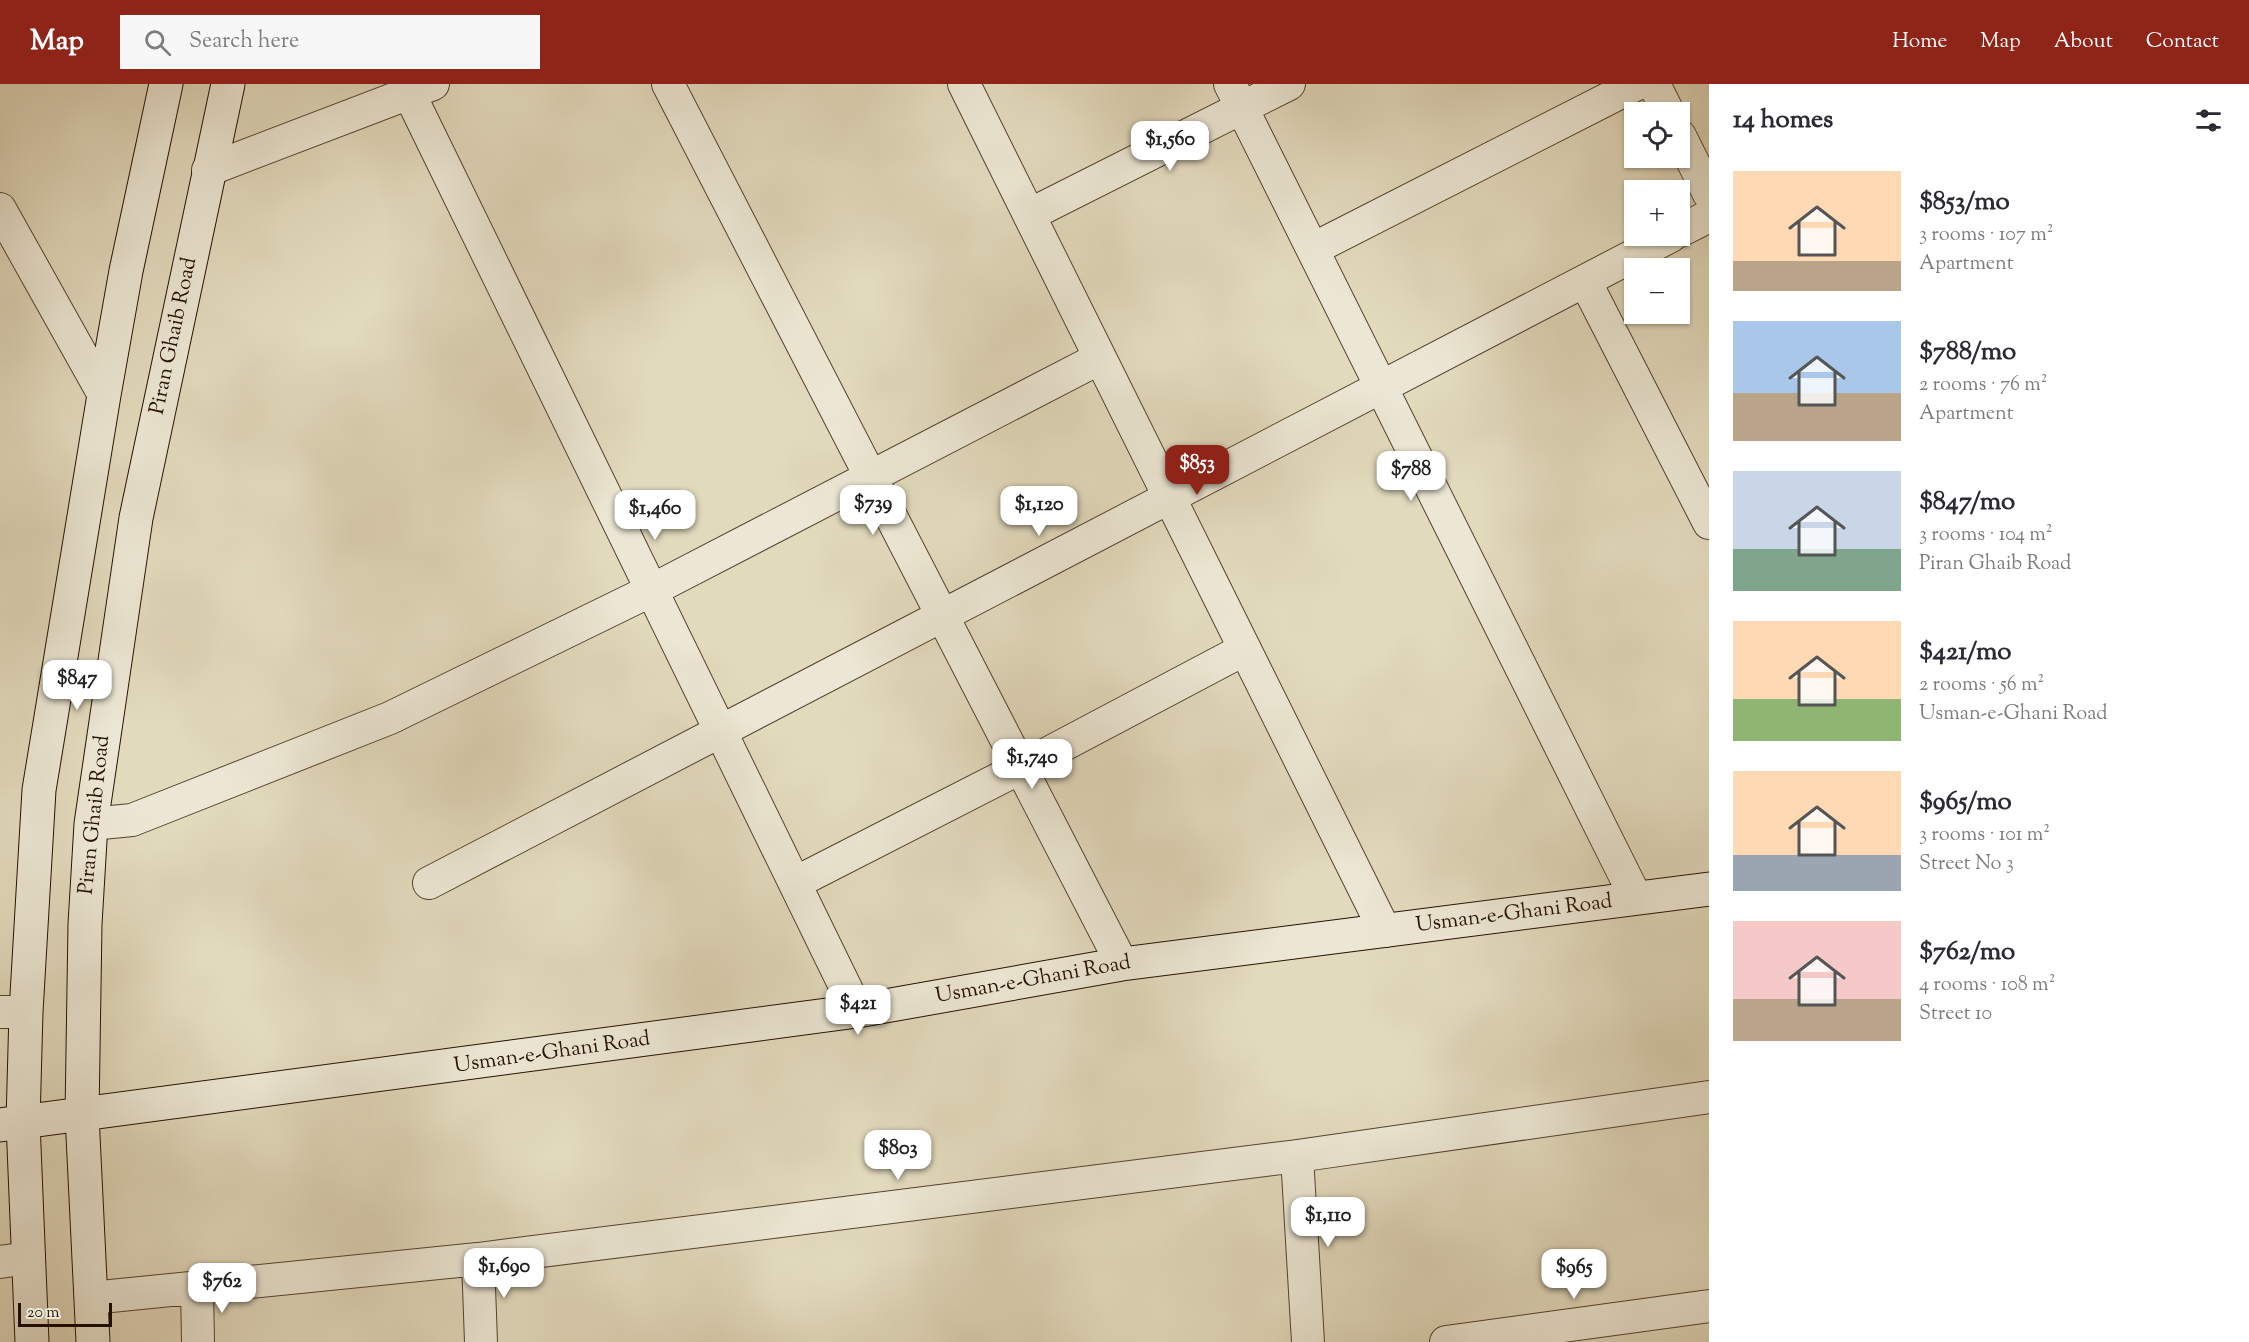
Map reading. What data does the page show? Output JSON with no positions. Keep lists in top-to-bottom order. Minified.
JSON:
{"streets":{"main road":["Piran Ghaib Road","Usman-e-Ghani Road"]},"crossings":[["Piran Ghaib Road","Usman-e-Ghani Road"]],"scale_bar":"20 m","page":{"header":"Map","search":"Search here","nav":["Home","Map","About","Contact"],"heading":"14 homes","map_buttons":["+","−"],"price":["$1,560","$853","$788","$739","$1,120","$1,460","$847","$1,740","$421","$803","$1,110","$1,690","$965","$762"],"list":[{"name":"$853/mo","note":"3 rooms · 107 m² · Apartment"},{"name":"$788/mo","note":"2 rooms · 76 m² · Apartment"},{"name":"$847/mo","note":"3 rooms · 104 m² · Piran Ghaib Road"},{"name":"$421/mo","note":"2 rooms · 56 m² · Usman-e-Ghani Road"},{"name":"$965/mo","note":"3 rooms · 101 m² · Street No 3"},{"name":"$762/mo","note":"4 rooms · 108 m² · Street 10"}],"scale":"20 m"}}
